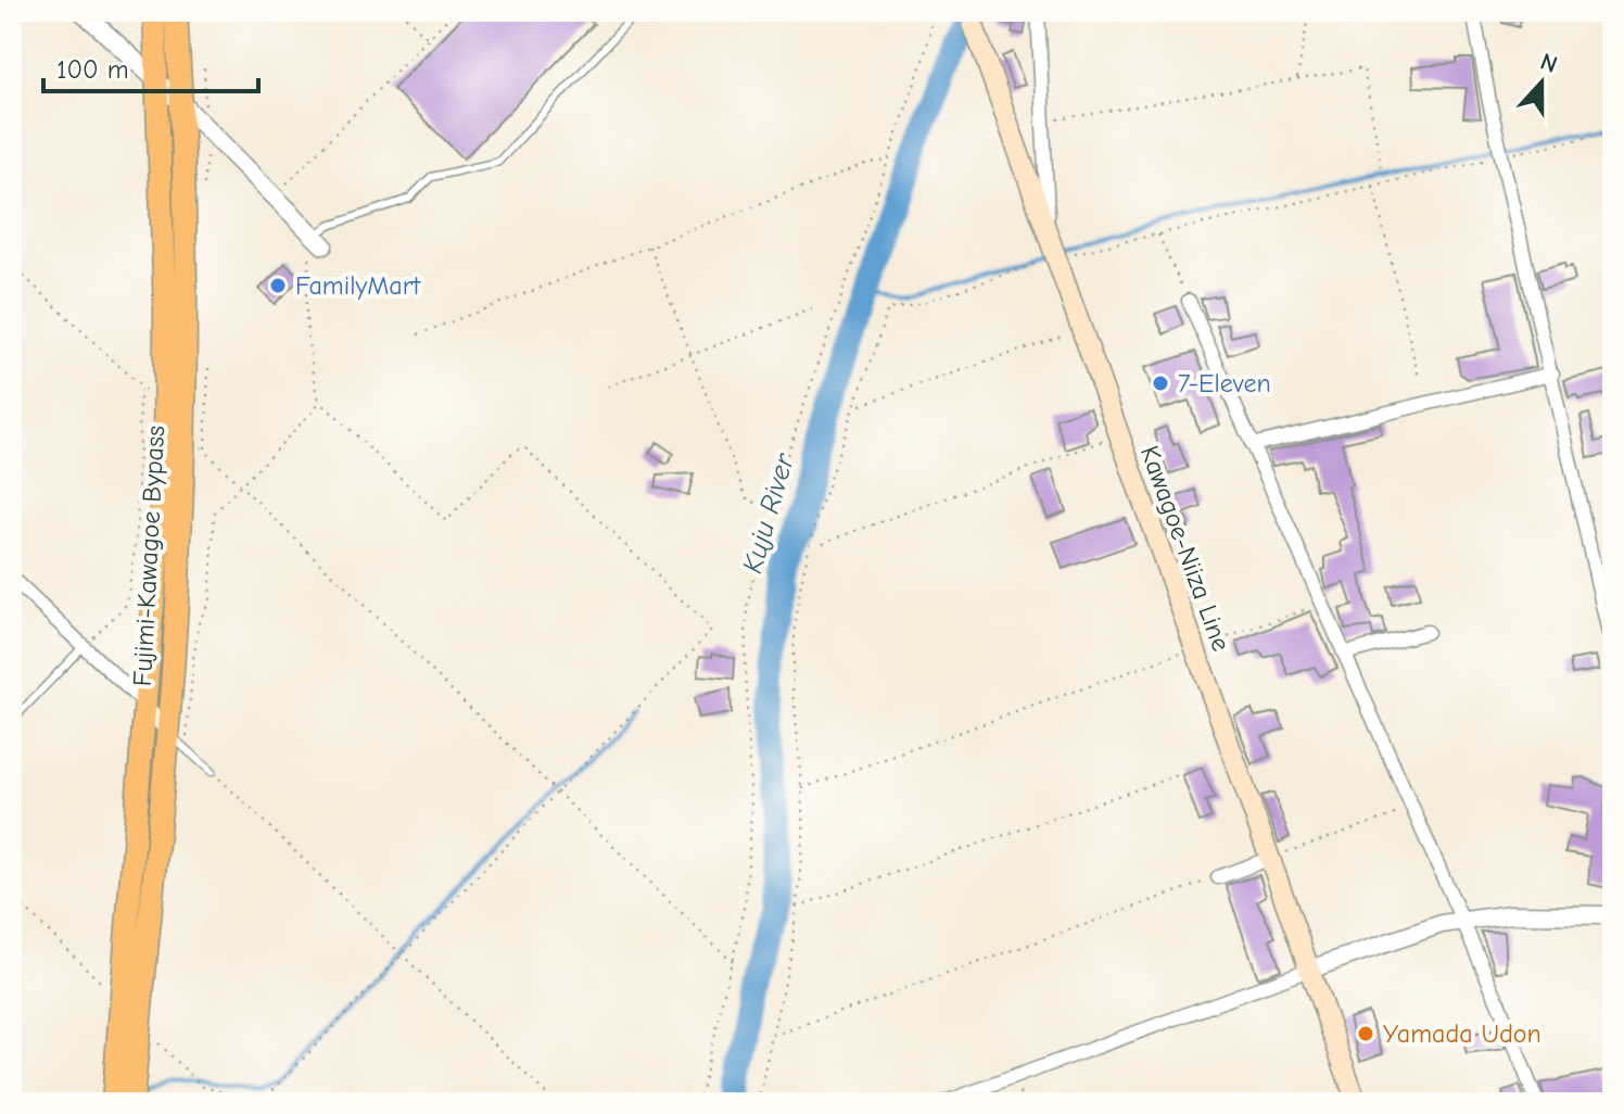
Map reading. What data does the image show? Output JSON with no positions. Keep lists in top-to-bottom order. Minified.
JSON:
{"streets":{"highway":["Fujimi-Kawagoe Bypass"],"main road":["Kawagoe-Niiza Line"]},"water":["Kuju River"],"places":["FamilyMart","7-Eleven","Yamada Udon"],"scale_bar":"100 m","north":"top"}
